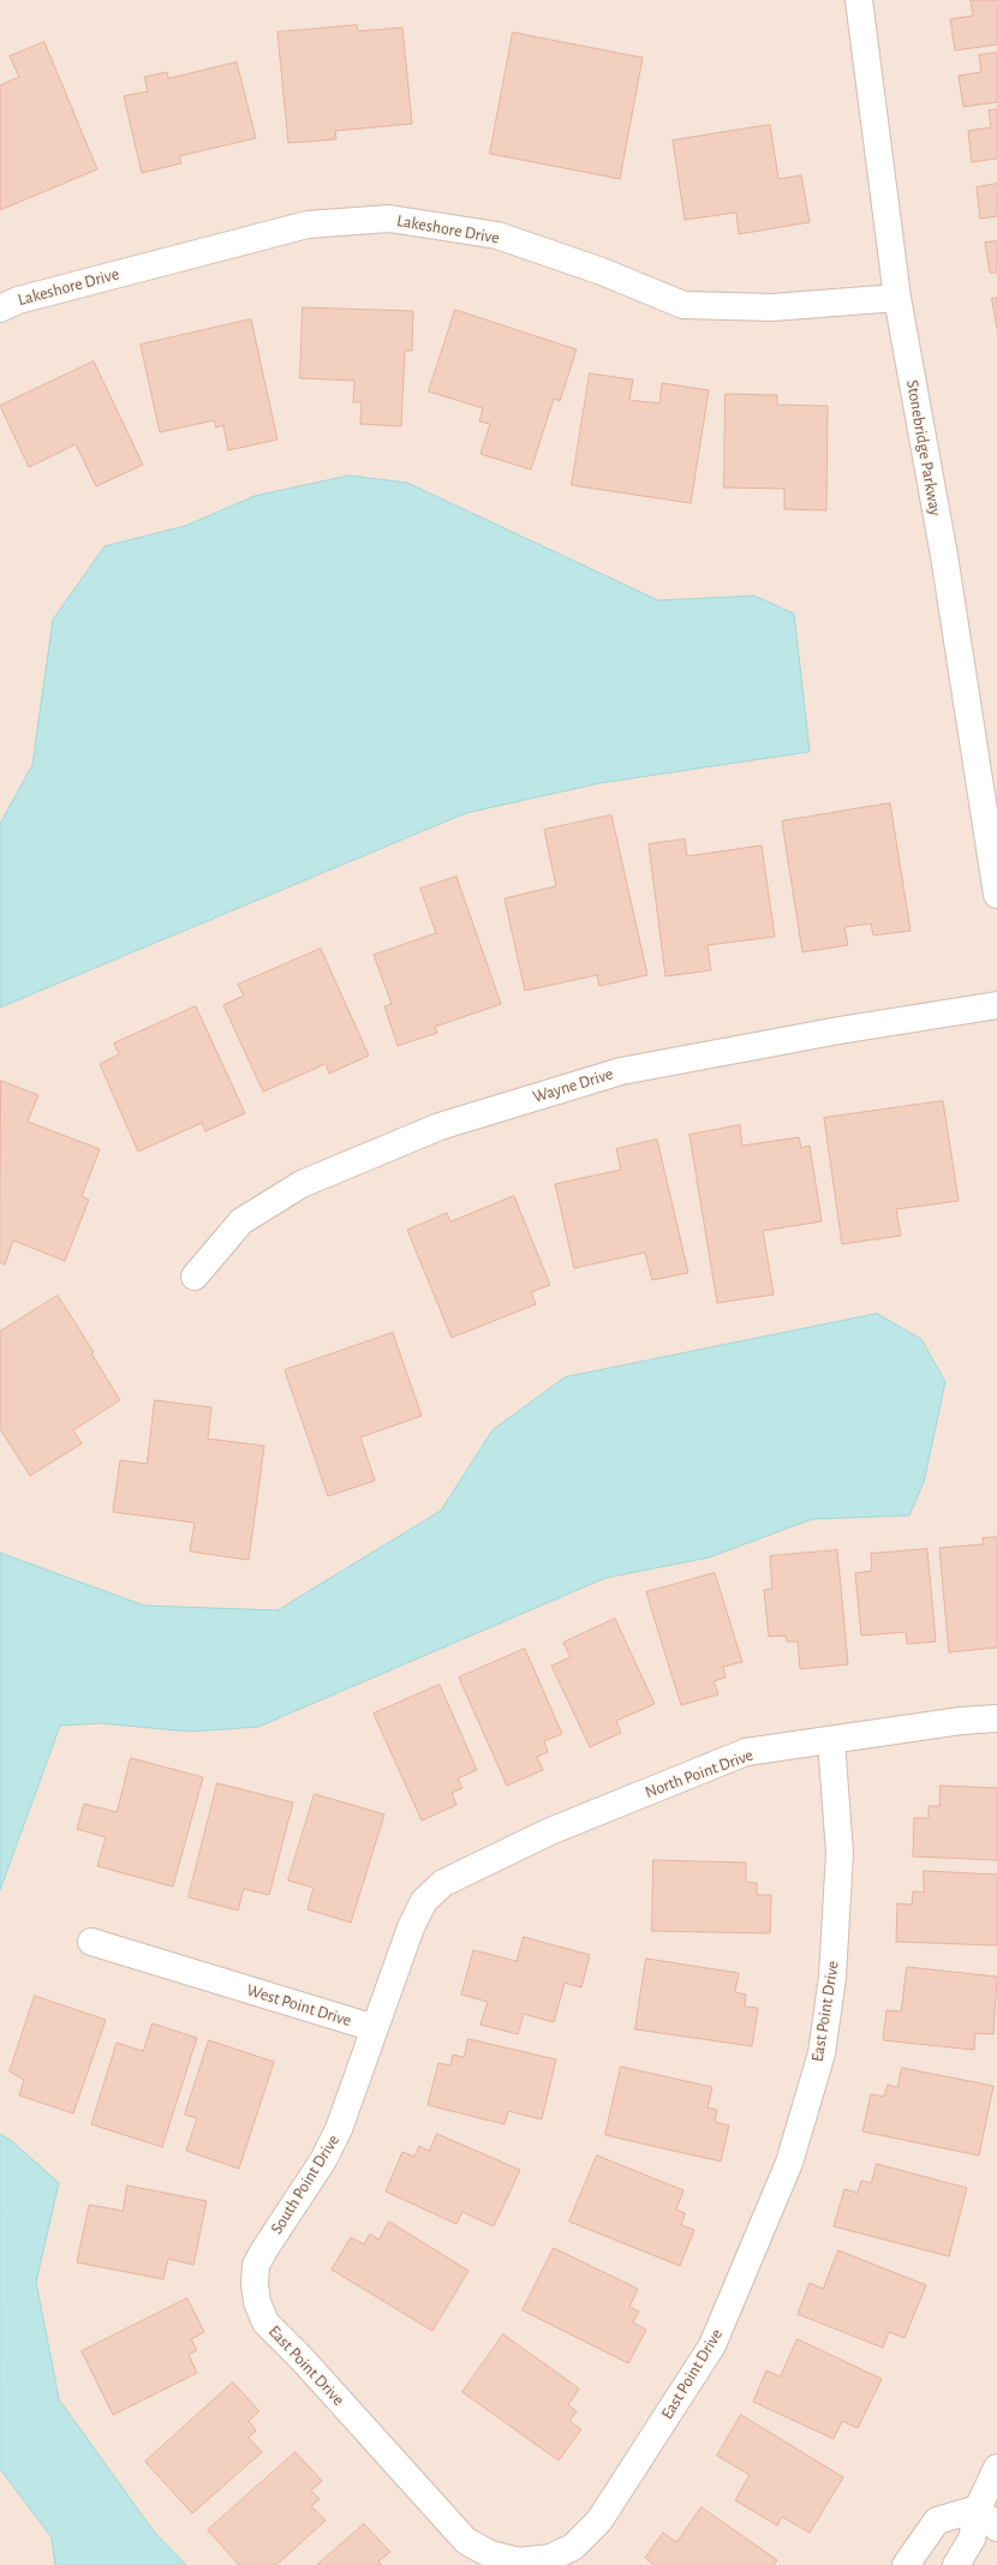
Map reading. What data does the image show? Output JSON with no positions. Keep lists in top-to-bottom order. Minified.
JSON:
{"streets":{"street":["Lakeshore Drive","Stonebridge Parkway","Wayne Drive","North Point Drive","West Point Drive","East Point Drive","South Point Drive"]},"crossings":[["Lakeshore Drive","Stonebridge Parkway"],["North Point Drive","West Point Drive"],["North Point Drive","East Point Drive"],["West Point Drive","South Point Drive"],["East Point Drive","South Point Drive"]]}
